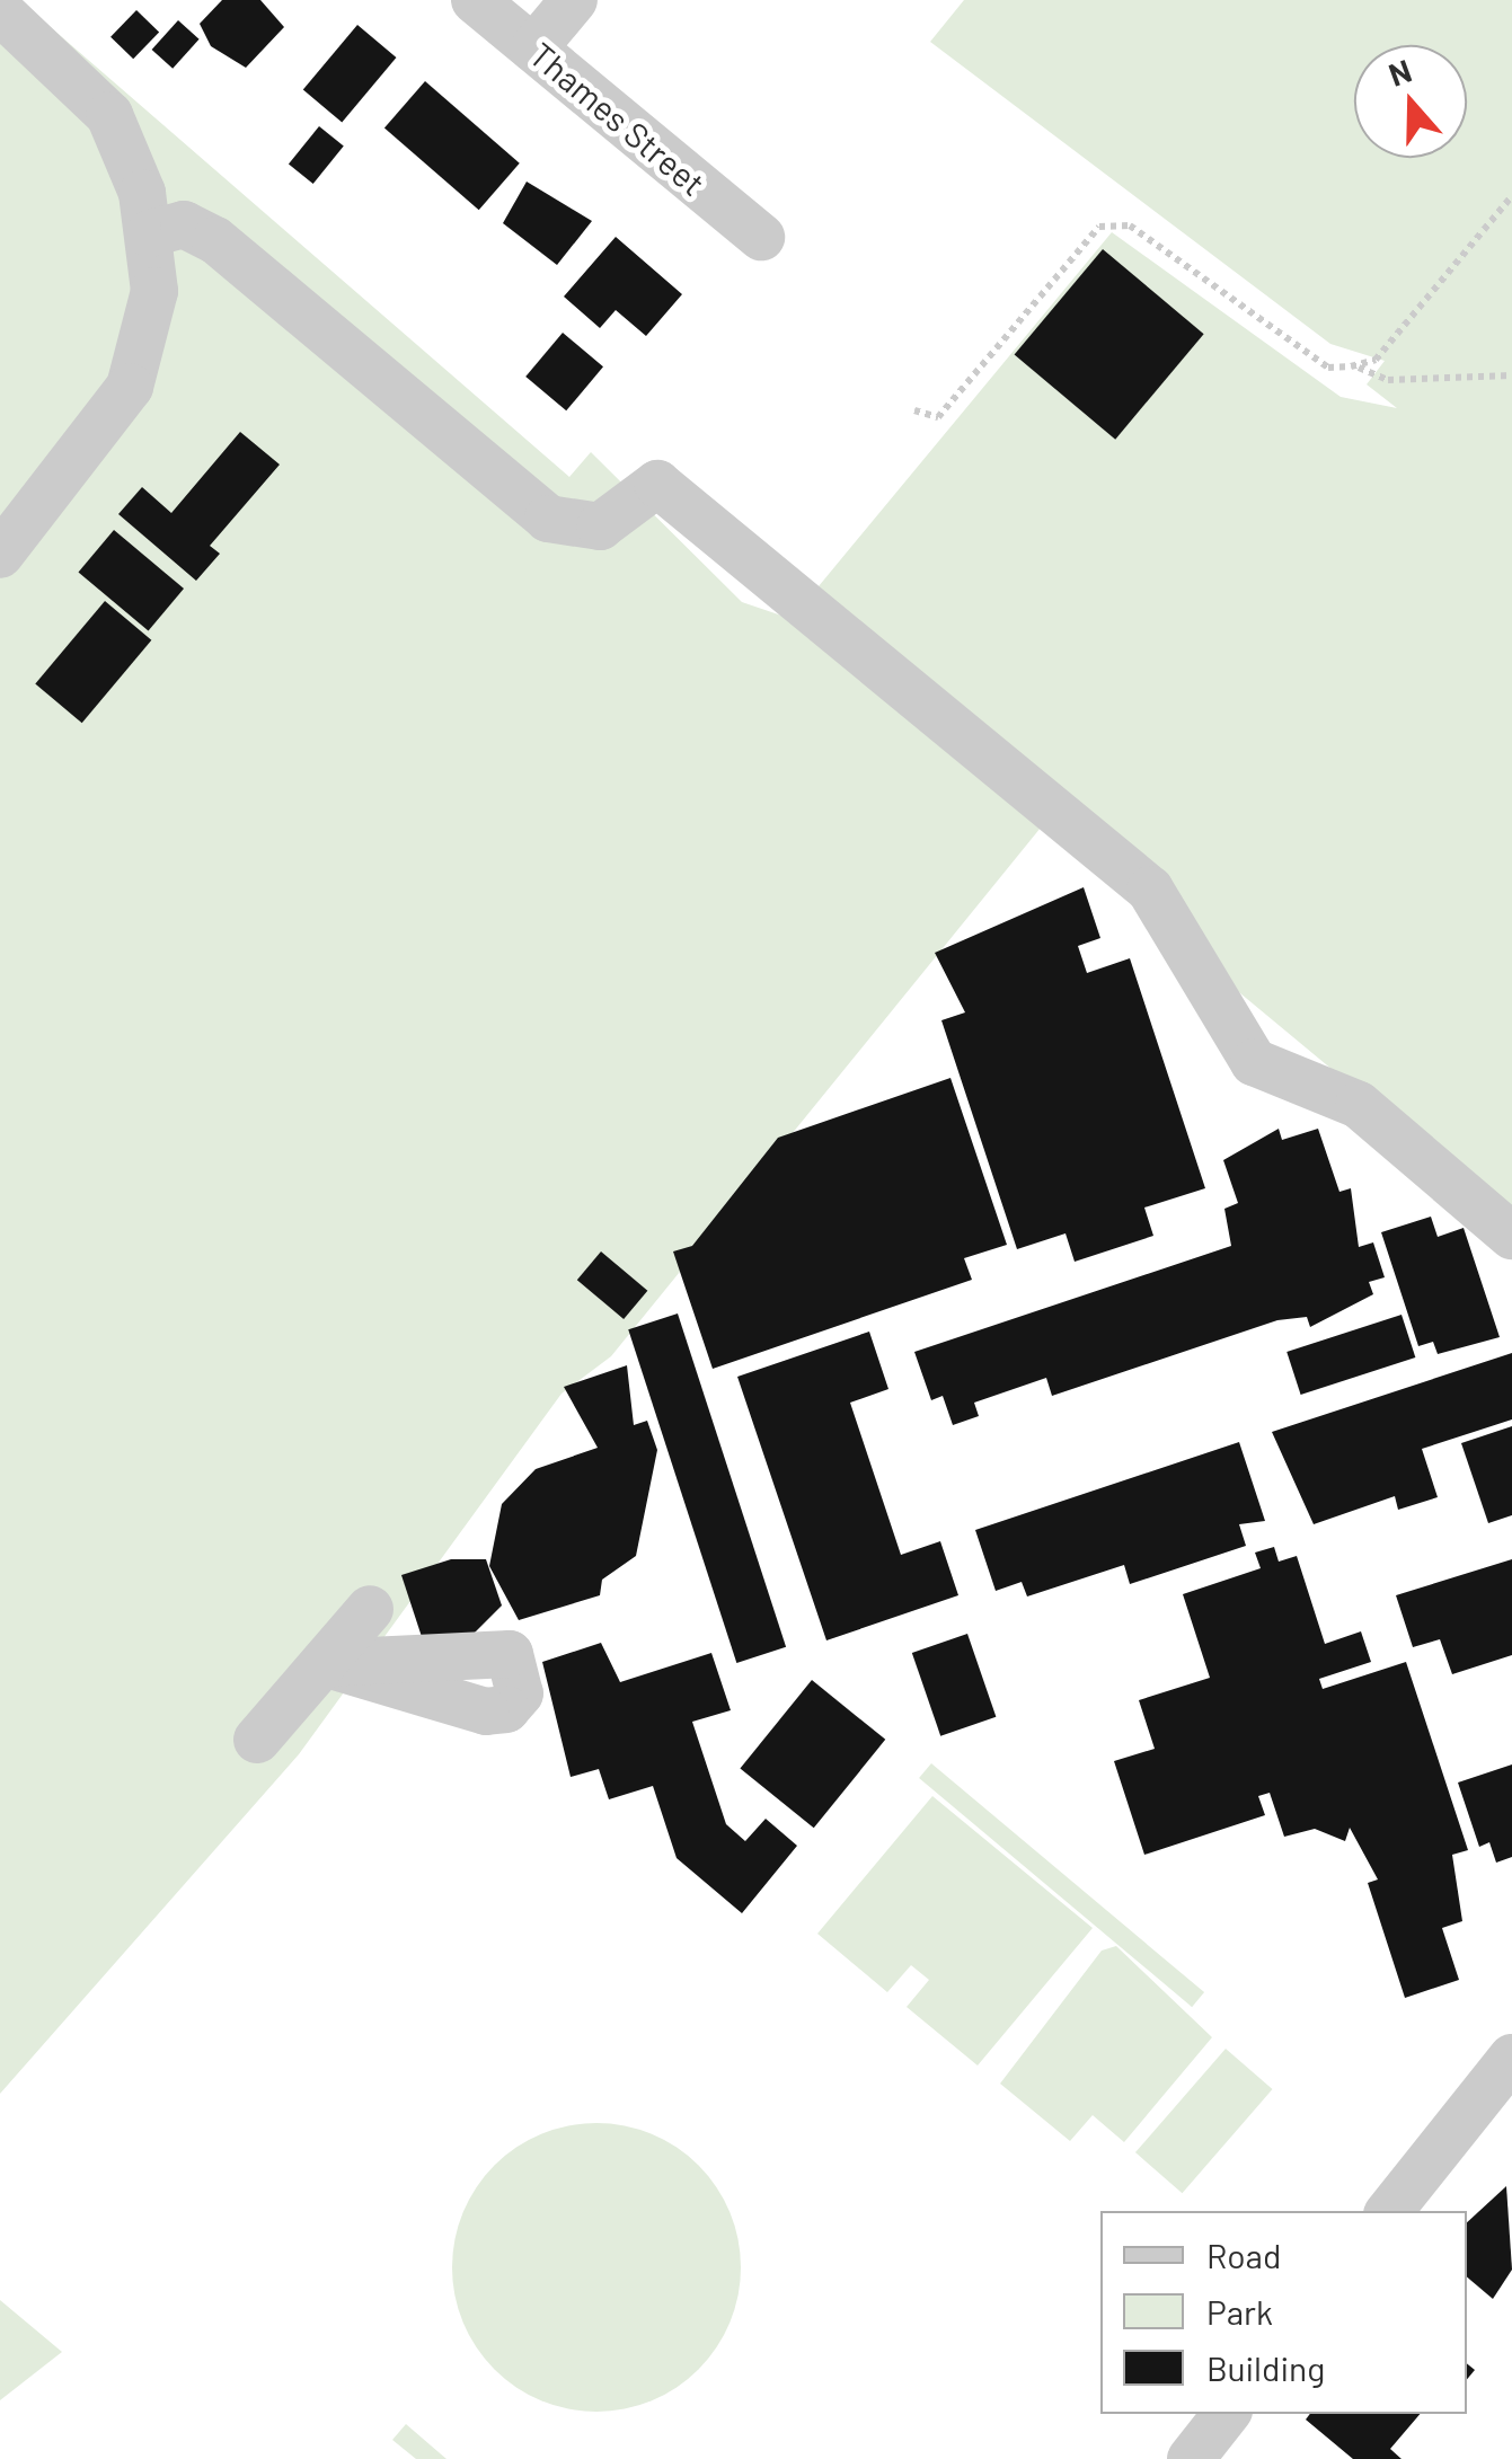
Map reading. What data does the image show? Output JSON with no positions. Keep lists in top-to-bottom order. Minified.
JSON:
{"streets":{"street":["Thames Street"]},"legend":["Road","Park","Building"],"north":"top"}
